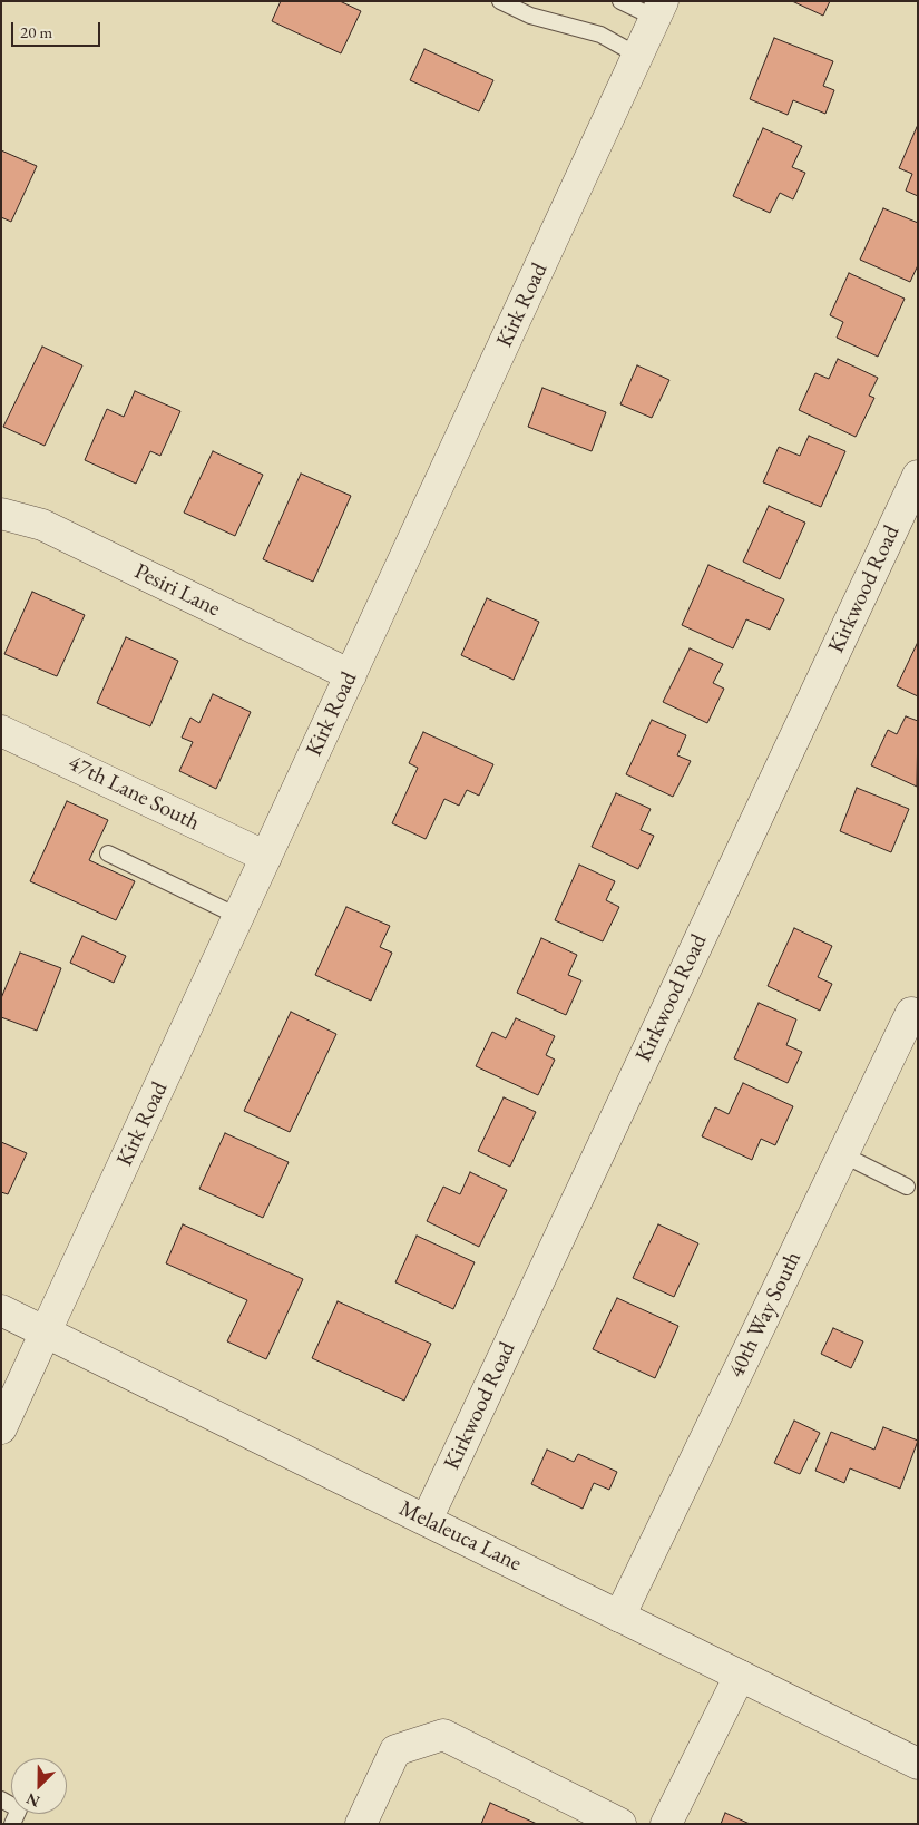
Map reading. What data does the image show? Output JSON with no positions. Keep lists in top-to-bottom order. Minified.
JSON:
{"streets":{"street":["Kirk Road","Kirkwood Road","Pesiri Lane","47th Lane South","40th Way South","Melaleuca Lane"]},"crossings":[["Kirk Road","Pesiri Lane"],["Kirk Road","47th Lane South"],["Kirk Road","Melaleuca Lane"],["Kirkwood Road","Melaleuca Lane"],["40th Way South","Melaleuca Lane"]],"scale_bar":"20 m","north":"bottom left"}
